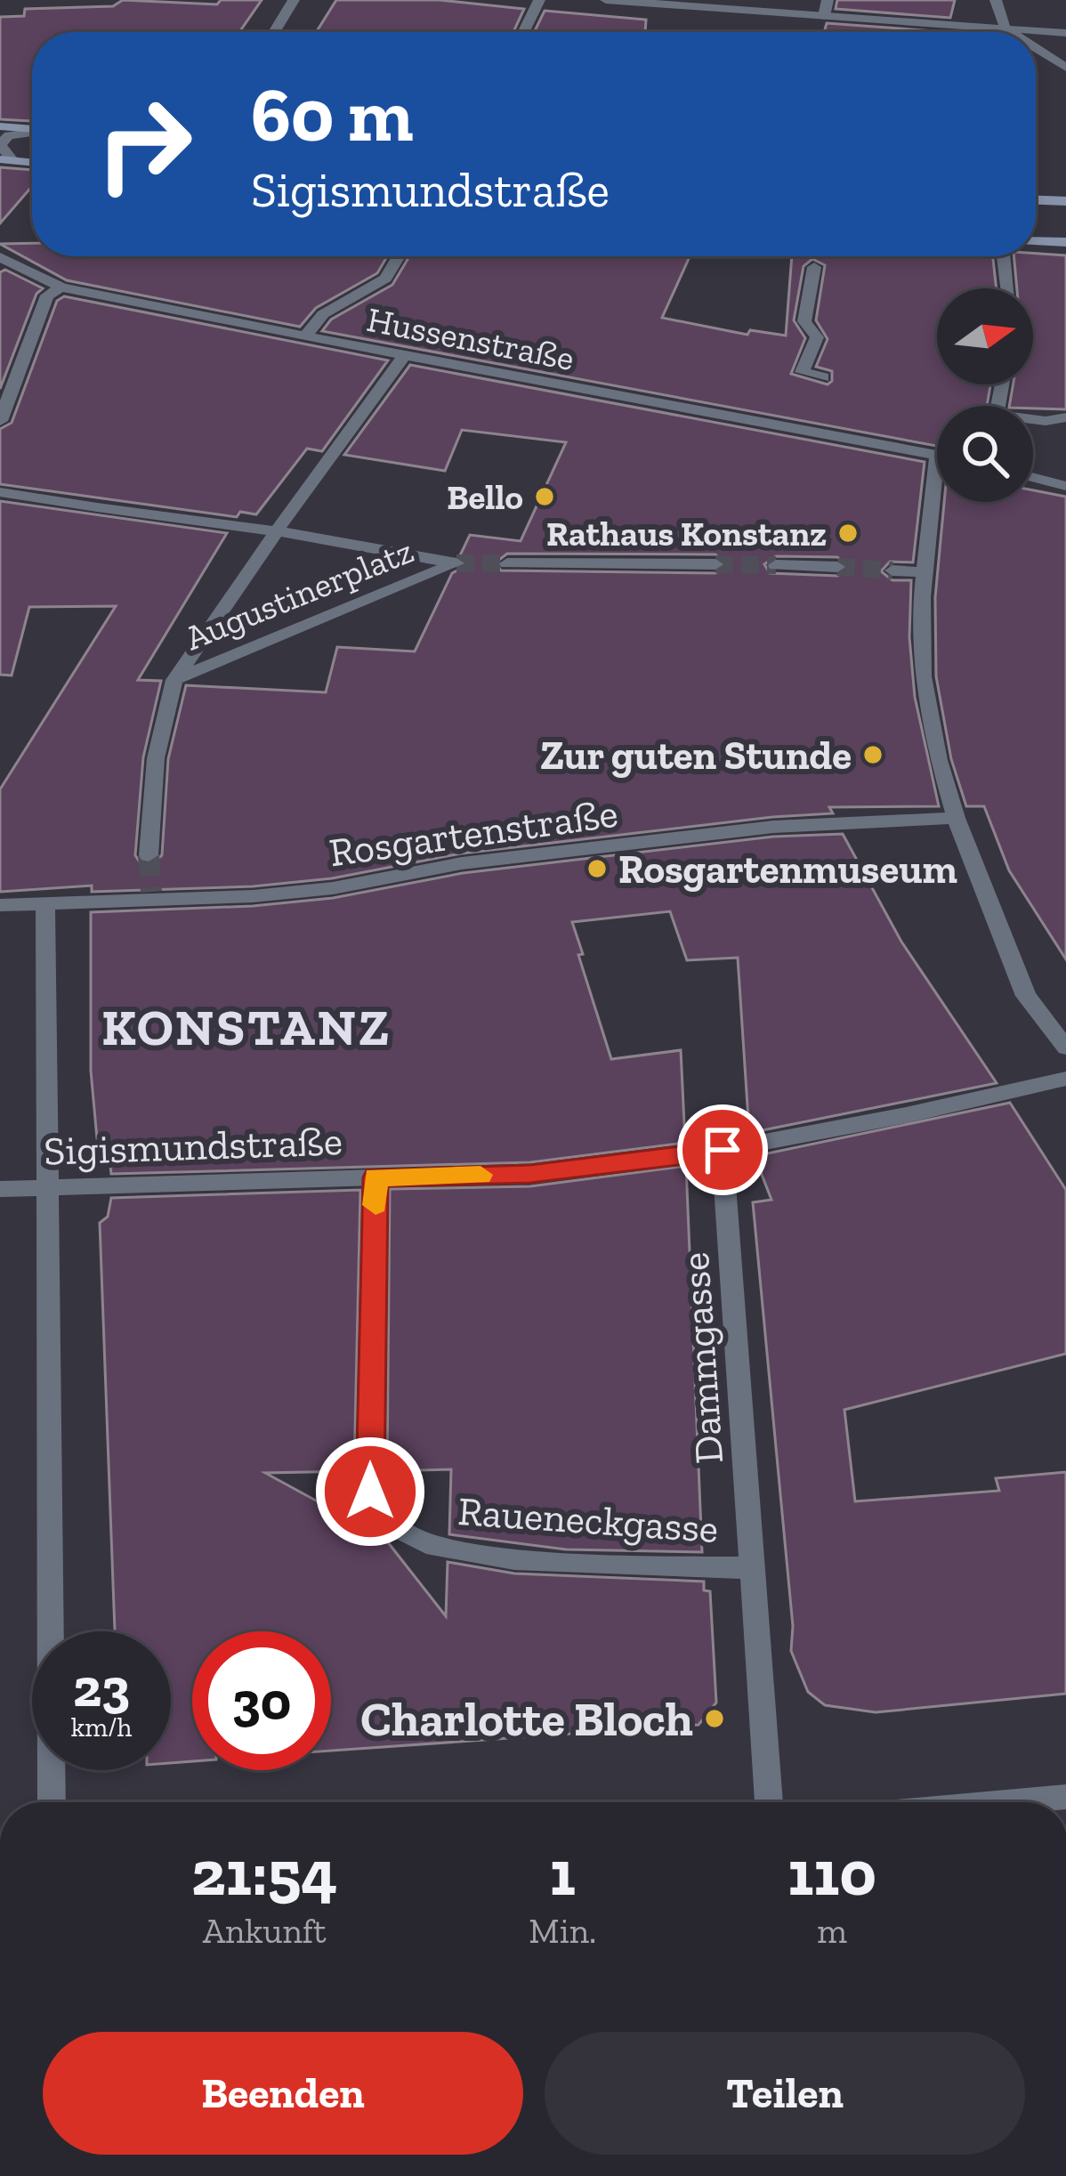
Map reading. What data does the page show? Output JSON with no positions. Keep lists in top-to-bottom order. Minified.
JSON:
{"streets":{"street":["Hussenstraße","Augustinerplatz","Rosgartenstraße","Sigismundstraße","Dammgasse","Raueneckgasse"]},"crossings":[["Sigismundstraße","Dammgasse"],["Sigismundstraße","Raueneckgasse"],["Dammgasse","Raueneckgasse"]],"districts":["KONSTANZ"],"places":["Bello","Rathaus Konstanz","Zur guten Stunde","Rosgartenmuseum","Charlotte Bloch"],"north":"right","page":{"turn":["60 m","Sigismundstraße"],"speed":"23 km/h","limit":"30","eta":["21:54","Ankunft","1","Min.","110","m"],"buttons":["Beenden","Teilen"]}}
